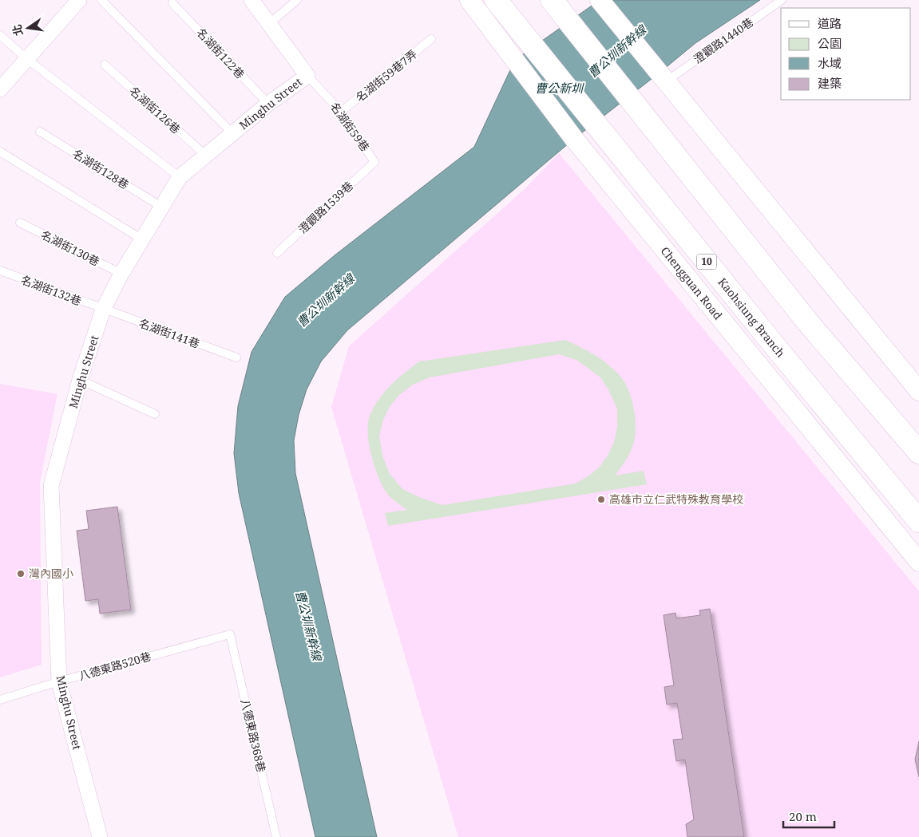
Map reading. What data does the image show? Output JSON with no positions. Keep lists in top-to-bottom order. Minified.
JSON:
{"streets":{"highway":["10","Kaohsiung Branch"],"street":["Minghu Street","Chengguan Road"],"lane":["澄觀路1440巷","名湖街122巷","名湖街59巷7弄","名湖街126巷","名湖街59巷","名湖街128巷","澄觀路1539巷","名湖街130巷","名湖街132巷","名湖街141巷","八德東路520巷","八德東路368巷"]},"crossings":[["名湖街122巷","Minghu Street"],["名湖街59巷7弄","名湖街59巷"],["Minghu Street","名湖街126巷"],["Minghu Street","名湖街59巷"],["Minghu Street","名湖街128巷"],["Minghu Street","名湖街130巷"],["Minghu Street","名湖街132巷"],["Minghu Street","名湖街141巷"],["Minghu Street","八德東路520巷"],["名湖街59巷","澄觀路1539巷"],["名湖街132巷","名湖街141巷"],["八德東路520巷","八德東路368巷"]],"water":["曹公圳新幹線","曹公新圳"],"places":["高雄市立仁武特殊教育學校","灣內國小"],"legend":["道路","公園","水域","建築"],"scale_bar":"20 m","north":"left"}
